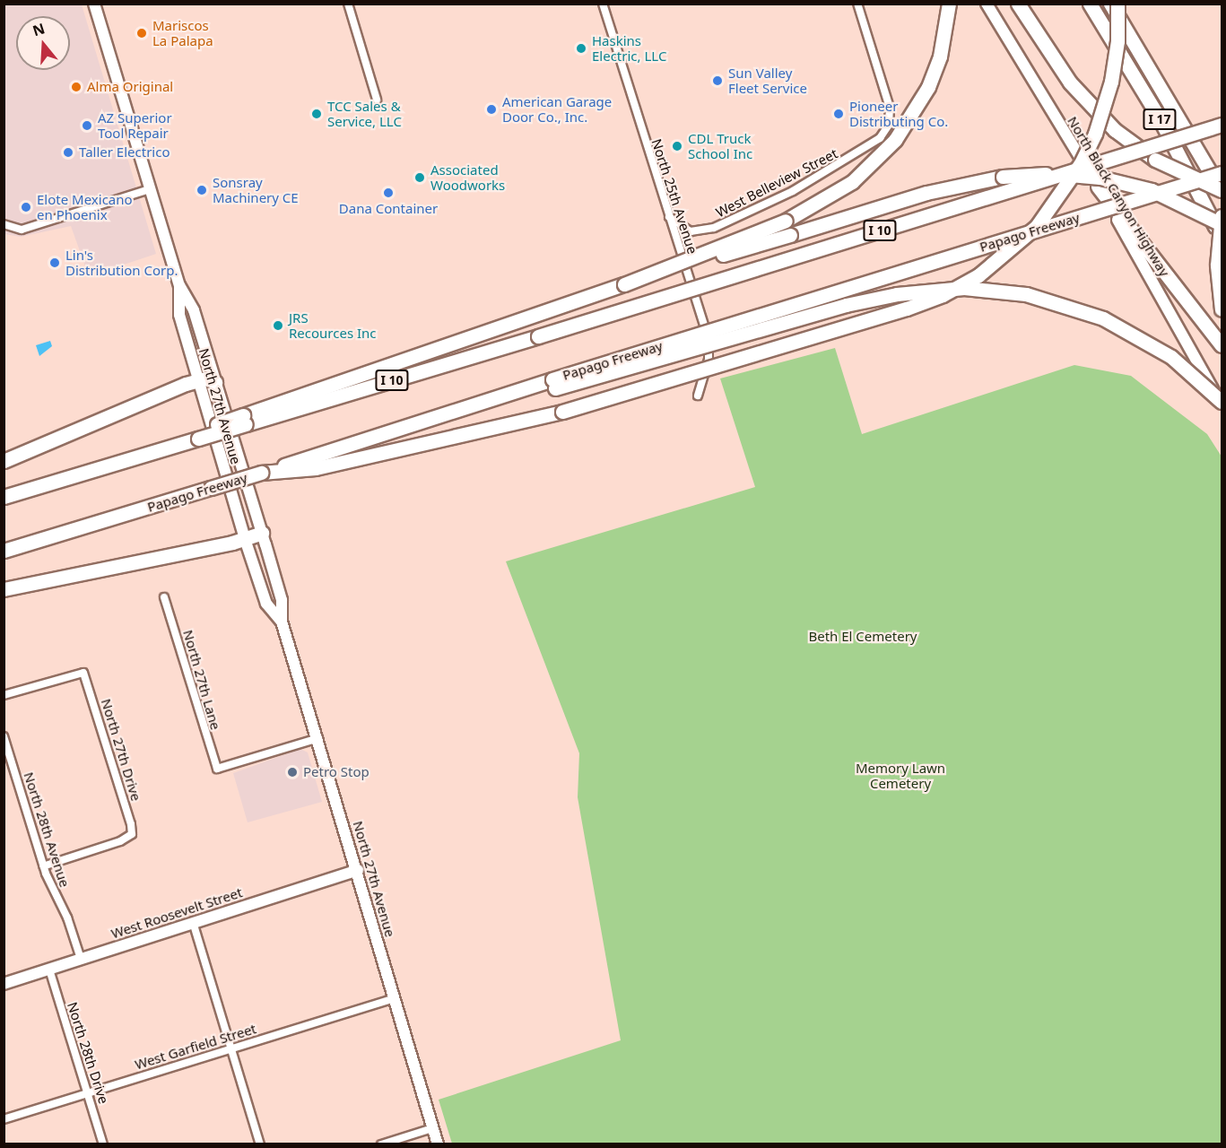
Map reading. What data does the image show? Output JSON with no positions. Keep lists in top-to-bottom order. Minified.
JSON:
{"streets":{"highway":["I 17","I 10","Papago Freeway"],"main road":["North Black Canyon Highway","North 27th Avenue","West Roosevelt Street"],"street":["West Belleview Street","North 25th Avenue","North 27th Lane","North 27th Drive","North 28th Avenue","West Garfield Street","North 28th Drive"]},"crossings":[["West Belleview Street","North 25th Avenue"],["North 27th Avenue","North 27th Lane"],["North 27th Avenue","West Roosevelt Street"],["North 27th Avenue","West Garfield Street"],["North 27th Drive","North 28th Avenue"],["North 28th Avenue","West Roosevelt Street"],["West Roosevelt Street","North 28th Drive"],["West Garfield Street","North 28th Drive"]],"parks":["Beth El Cemetery","Memory Lawn Cemetery"],"places":["Mariscos La Palapa","Haskins Electric, LLC","Sun Valley Fleet Service","Alma Original","American Garage Door Co., Inc.","TCC Sales & Service, LLC","Pioneer Distributing Co.","AZ Superior Tool Repair","CDL Truck School Inc","Taller Electrico","Associated Woodworks","Sonsray Machinery CE","Dana Container","Elote Mexicano en Phoenix","Lin's Distribution Corp.","JRS Recources Inc","Petro Stop"],"north":"top"}
